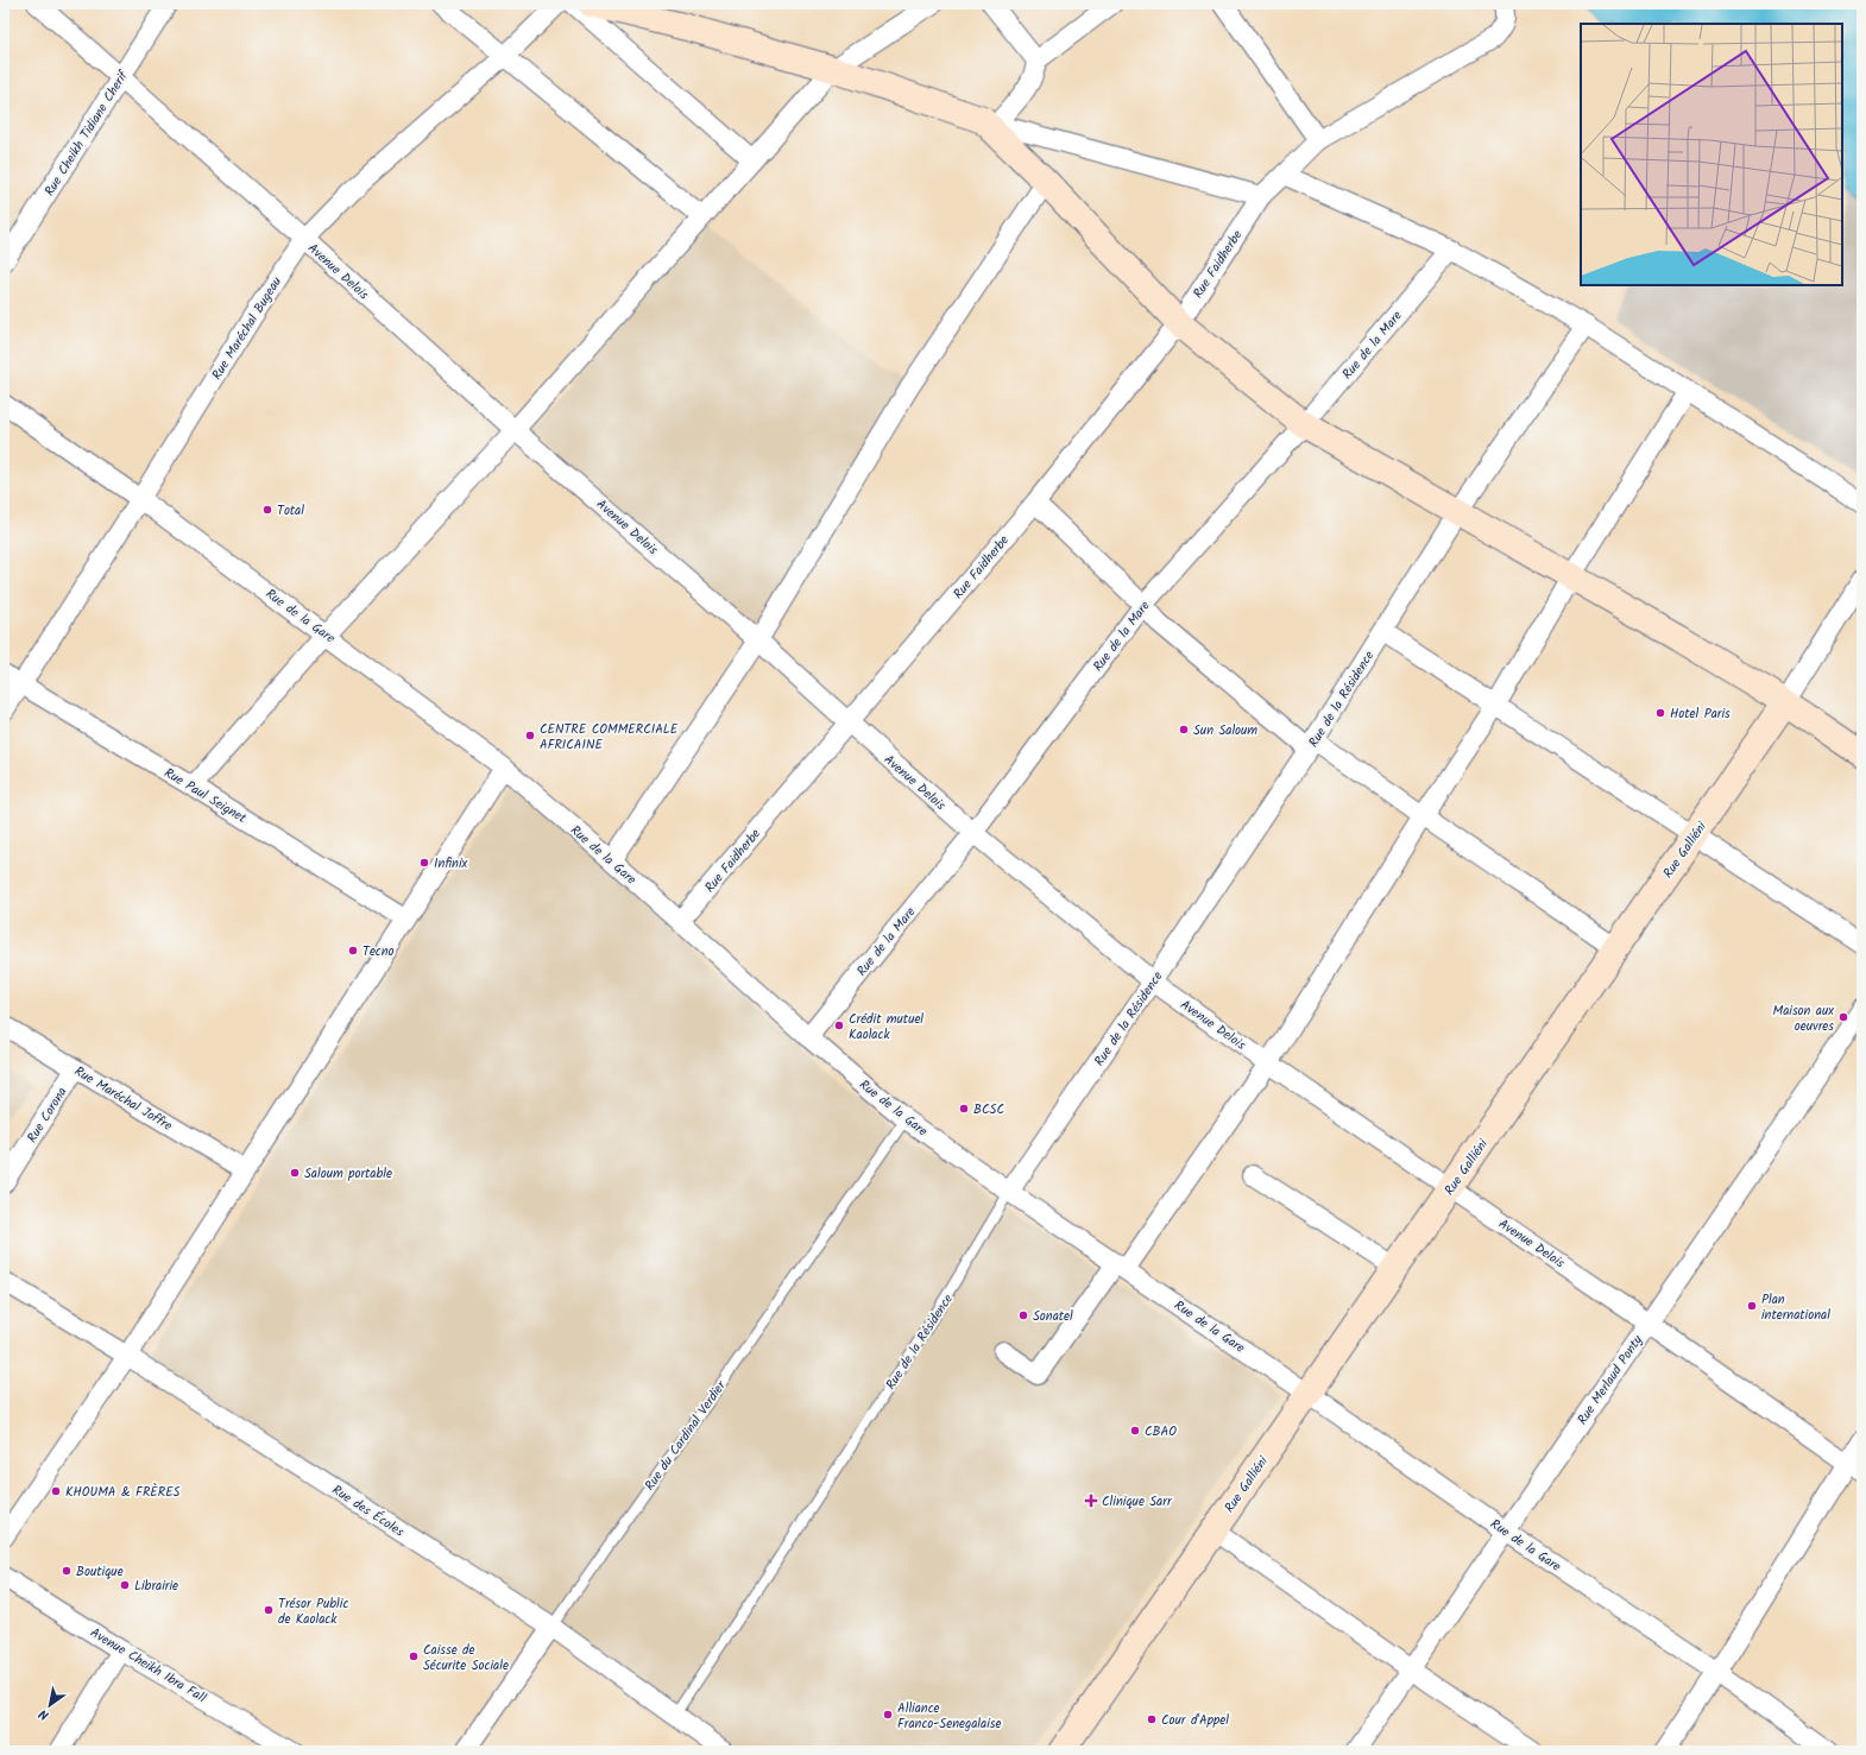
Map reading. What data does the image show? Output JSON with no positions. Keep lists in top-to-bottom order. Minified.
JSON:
{"streets":{"street":["Rue Cheikh Tidiane Cherif","Rue Faidherbe","Avenue Delois","Rue Maréchal Bugeau","Rue de la Mare","Rue de la Gare","Rue de la Résidence","Rue Paul Seignet","Rue Galliéni","Rue Maréchal Joffre","Rue Corona","Rue Merlaud Ponty","Rue du Cardinal Verdier","Rue des Écoles","Avenue Cheikh Ibra Fall"]},"crossings":[["Rue Cheikh Tidiane Cherif","Avenue Delois"],["Rue Faidherbe","Avenue Delois"],["Rue Faidherbe","Rue de la Gare"],["Avenue Delois","Rue Maréchal Bugeau"],["Avenue Delois","Rue de la Mare"],["Avenue Delois","Rue de la Résidence"],["Avenue Delois","Rue Galliéni"],["Avenue Delois","Rue Merlaud Ponty"],["Rue Maréchal Bugeau","Rue de la Gare"],["Rue Maréchal Bugeau","Rue Paul Seignet"],["Rue de la Mare","Rue de la Gare"],["Rue de la Gare","Rue de la Résidence"],["Rue de la Gare","Rue Galliéni"],["Rue de la Gare","Rue Merlaud Ponty"],["Rue de la Gare","Rue du Cardinal Verdier"],["Rue de la Résidence","Rue des Écoles"],["Rue Maréchal Joffre","Rue Corona"],["Rue du Cardinal Verdier","Rue des Écoles"]],"places":{"other":["Total","Hotel Paris","Sun Saloum","CENTRE COMMERCIALE AFRICAINE","Infinix","Tecno","Maison aux oeuvres","Crédit mutuel Kaolack","BCSC","Saloum portable","Plan international","Sonatel","CBAO","KHOUMA & FRÈRES","Boutique","Librairie","Trésor Public de Kaolack","Caisse de Sécurite Sociale","Alliance Franco-Senegalaise","Cour d'Appel"],"health":["Clinique Sarr"]},"north":"bottom left"}
